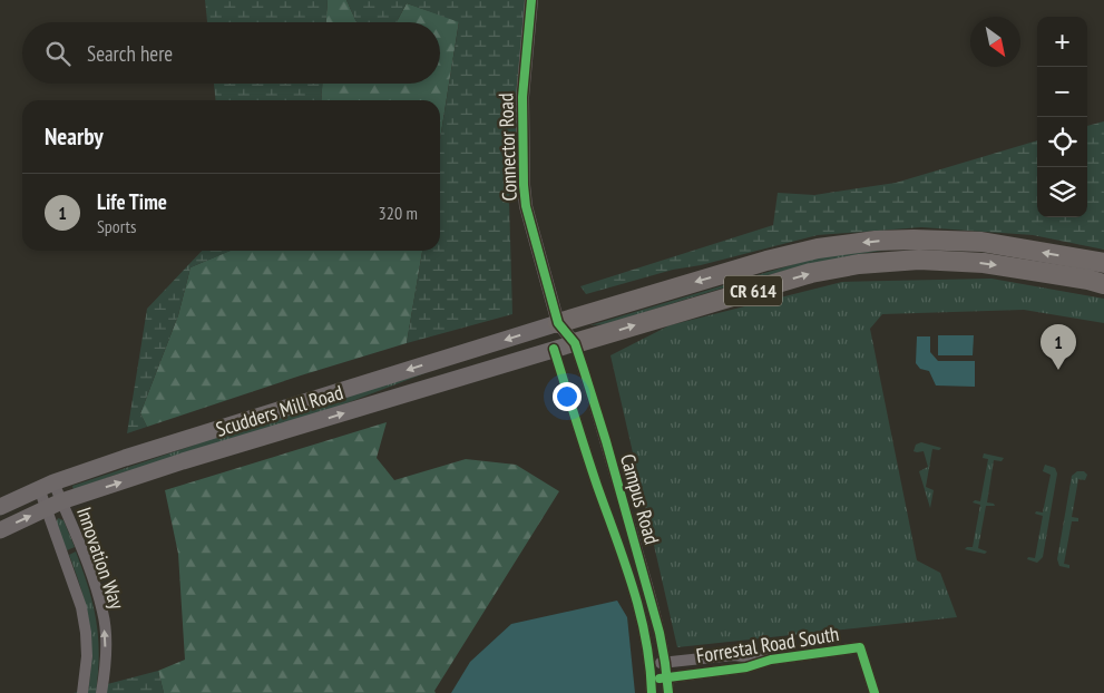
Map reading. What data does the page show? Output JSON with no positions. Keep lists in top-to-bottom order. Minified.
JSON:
{"streets":{"highway":["CR 614"],"main road":["Scudders Mill Road"],"street":["Connector Road","Campus Road","Innovation Way","Forrestal Road South"]},"crossings":[["Connector Road","CR 614"],["Connector Road","Scudders Mill Road"],["Connector Road","Campus Road"],["CR 614","Scudders Mill Road"],["CR 614","Campus Road"],["Scudders Mill Road","Campus Road"],["Scudders Mill Road","Innovation Way"],["Campus Road","Forrestal Road South"]],"north":"bottom right","page":{"map_buttons":["+","−"],"search":"Search here","heading":"Nearby","list":[{"mark":"1","name":"Life Time","note":"Sports","value":"320 m"}],"pins":"1"}}
